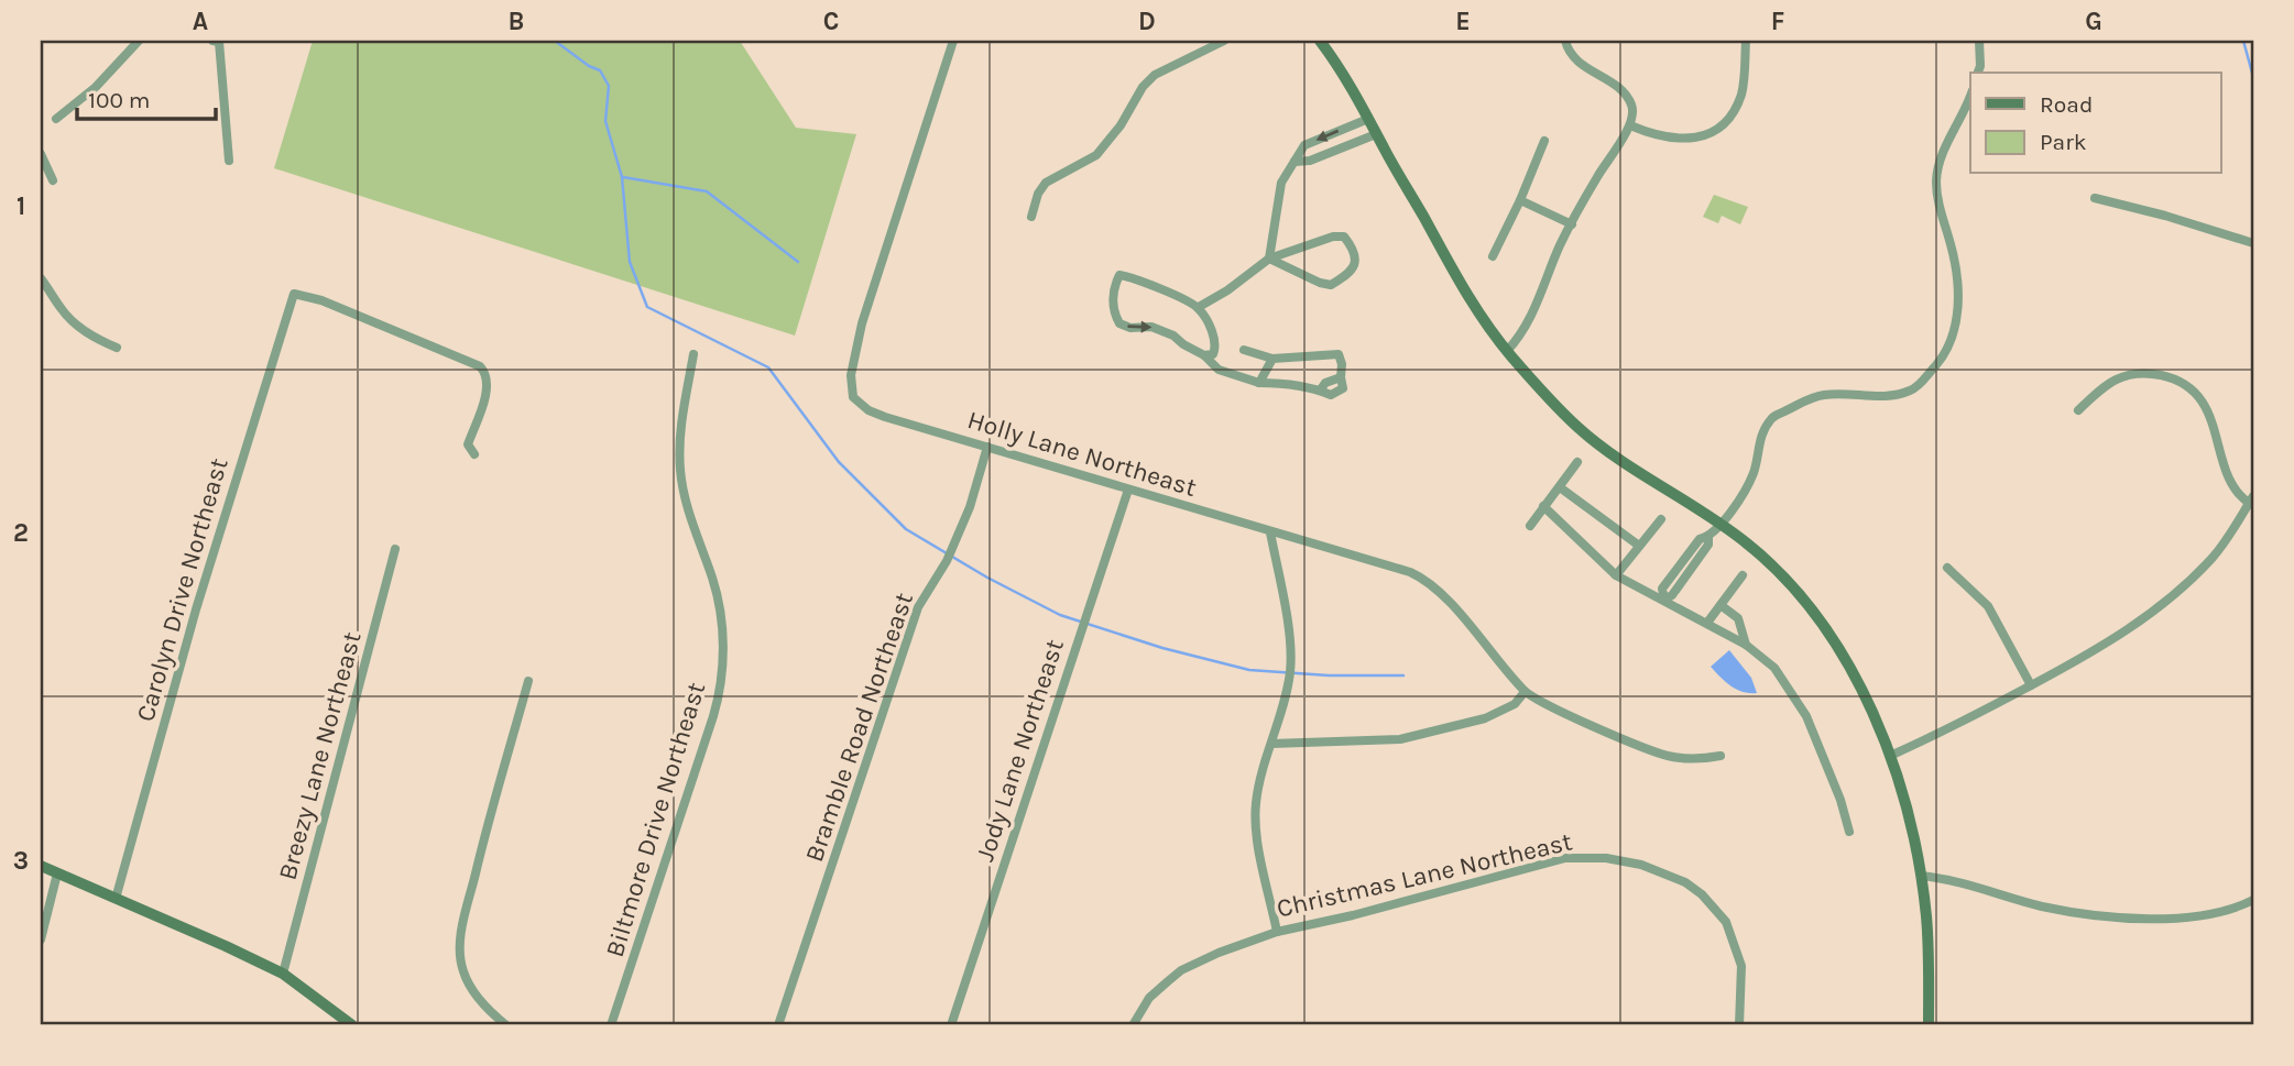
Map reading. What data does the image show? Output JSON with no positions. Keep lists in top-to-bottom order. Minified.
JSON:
{"streets":{"street":["Holly Lane Northeast","Carolyn Drive Northeast","Bramble Road Northeast","Jody Lane Northeast","Breezy Lane Northeast","Biltmore Drive Northeast","Christmas Lane Northeast"]},"crossings":[["Holly Lane Northeast","Bramble Road Northeast"],["Holly Lane Northeast","Jody Lane Northeast"]],"legend":["Road","Park"],"scale_bar":"100 m","grid":{"columns":["A","B","C","D","E","F","G"],"rows":["1","2","3"]}}
